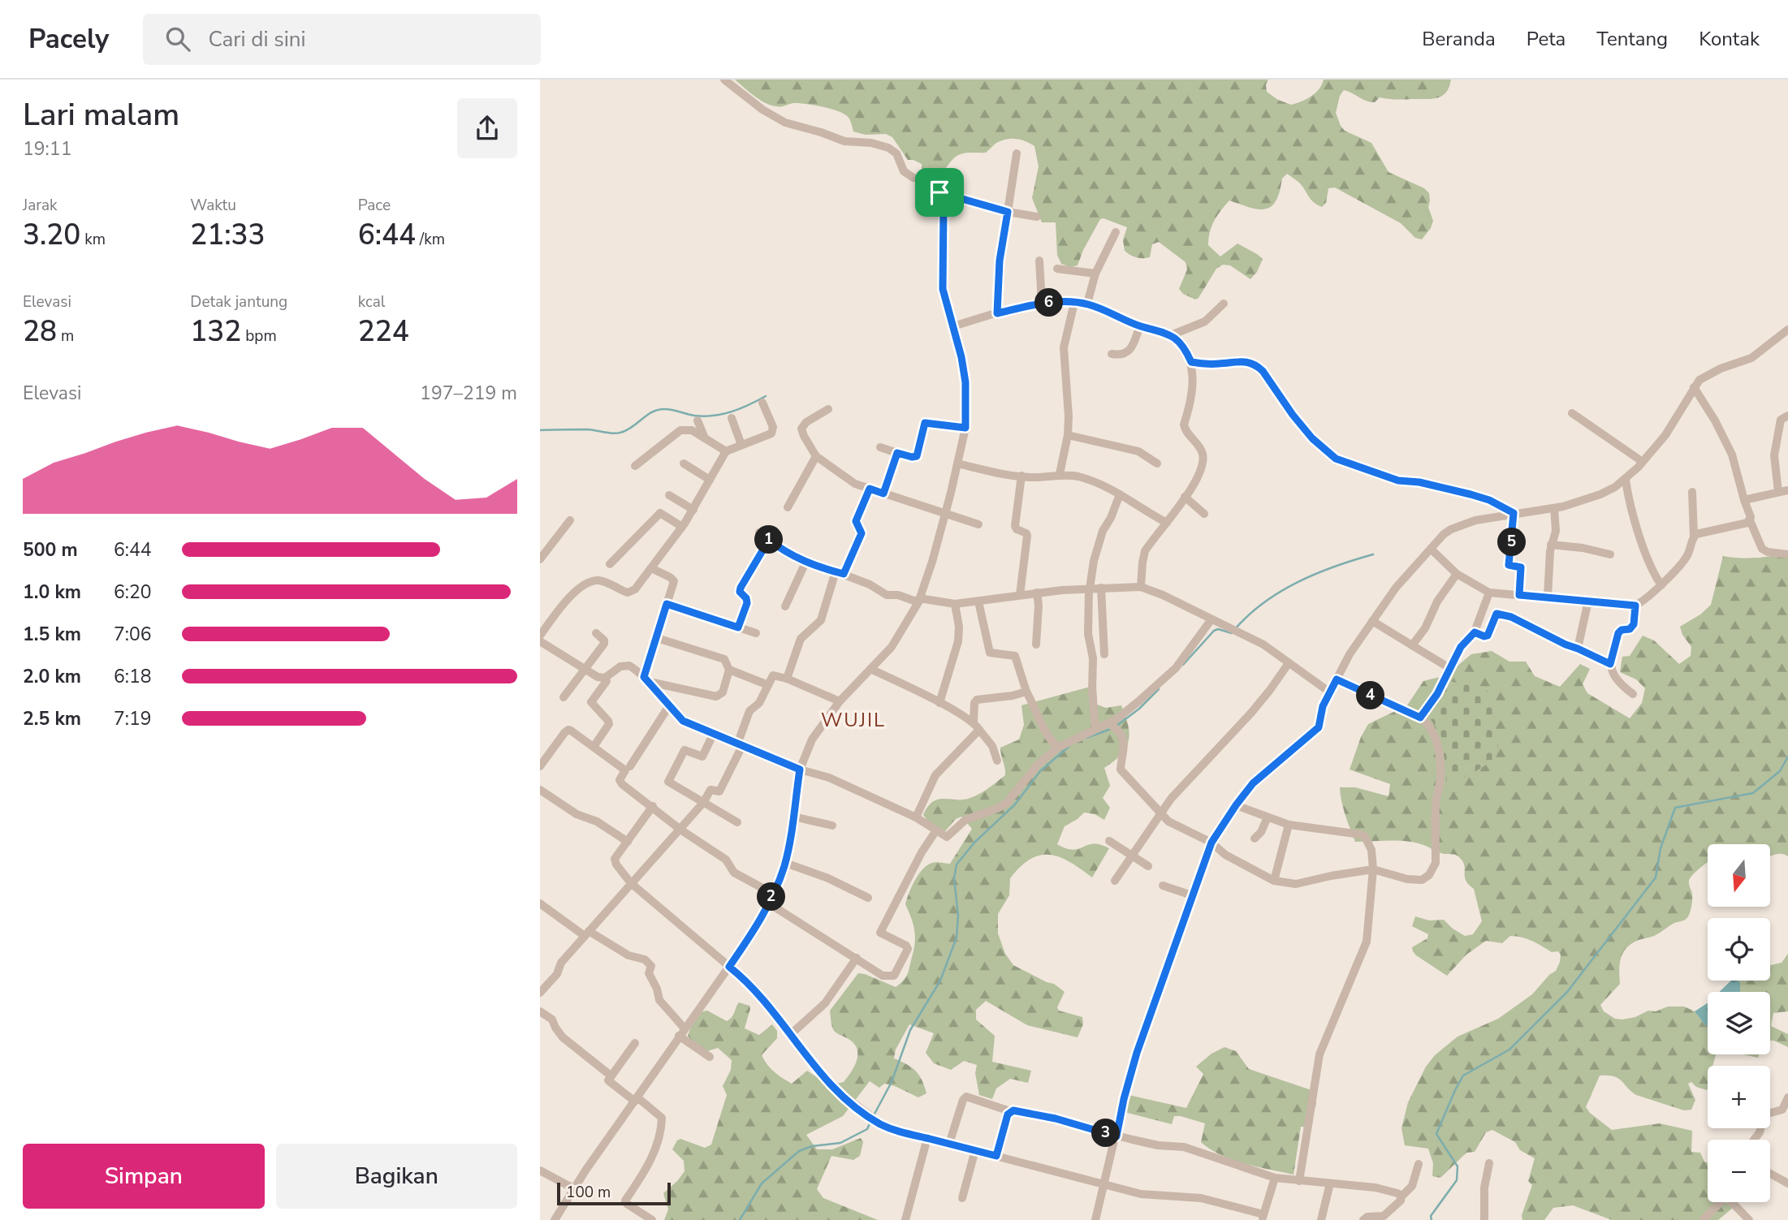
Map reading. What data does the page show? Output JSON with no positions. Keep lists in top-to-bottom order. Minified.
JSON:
{"districts":["WUJIL"],"scale_bar":"100 m","north":"bottom","page":{"header":"Pacely","search":"Cari di sini","nav":["Beranda","Peta","Tentang","Kontak"],"heading":["Lari malam","19:11"],"stats":[["Jarak","3.20 km"],["Waktu","21:33"],["Pace","6:44 /km"],["Elevasi","28 m"],["Detak jantung","132 bpm"],["kcal","224"]],"pins":["6","1","5","4","2","3"],"chart":["Elevasi","197–219 m"],"list":[{"name":"500 m","note":"6:44"},{"name":"1.0 km","note":"6:20"},{"name":"1.5 km","note":"7:06"},{"name":"2.0 km","note":"6:18"},{"name":"2.5 km","note":"7:19"}],"map_buttons":["+","−"],"buttons":["Simpan","Bagikan"],"scale":"100 m"}}
